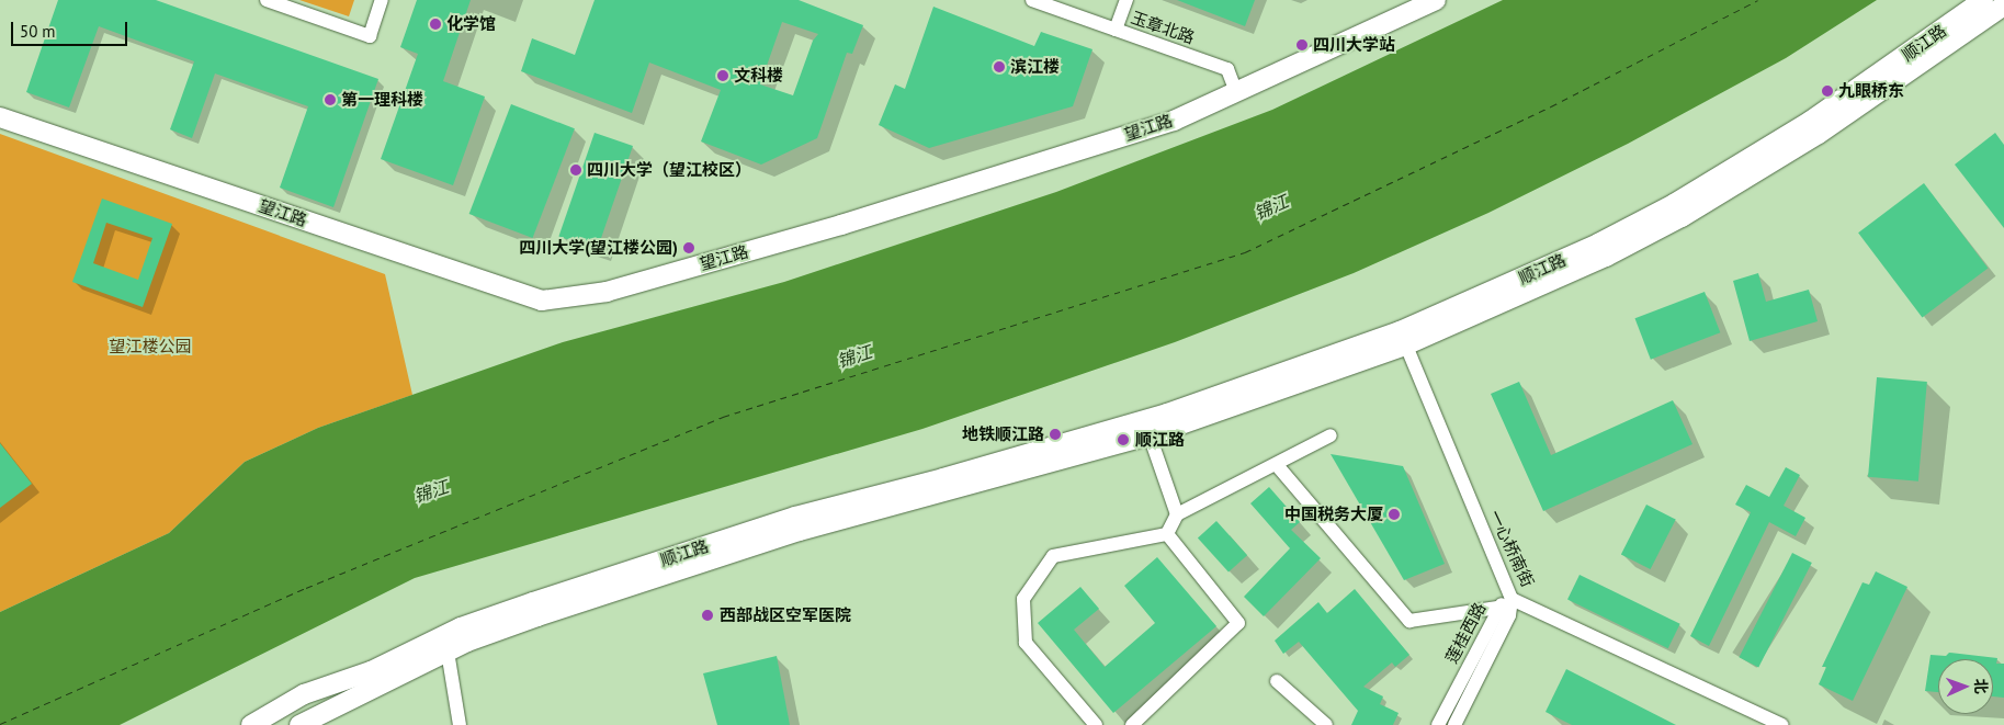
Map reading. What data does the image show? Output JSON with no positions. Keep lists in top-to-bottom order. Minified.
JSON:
{"streets":{"main road":["顺江路","望江路"],"street":["玉章北路","一心桥南街","莲桂西路"]},"crossings":[["玉章北路","望江路"],["顺江路","一心桥南街"],["一心桥南街","莲桂西路"]],"water":["锦江"],"parks":["望江楼公园"],"places":["化学馆","四川大学站","滨江楼","文科楼","九眼桥东","第一理科楼","四川大学（望江校区）","四川大学(望江楼公园)","地铁顺江路","顺江路","中国税务大厦","西部战区空军医院"],"scale_bar":"50 m","north":"right"}
